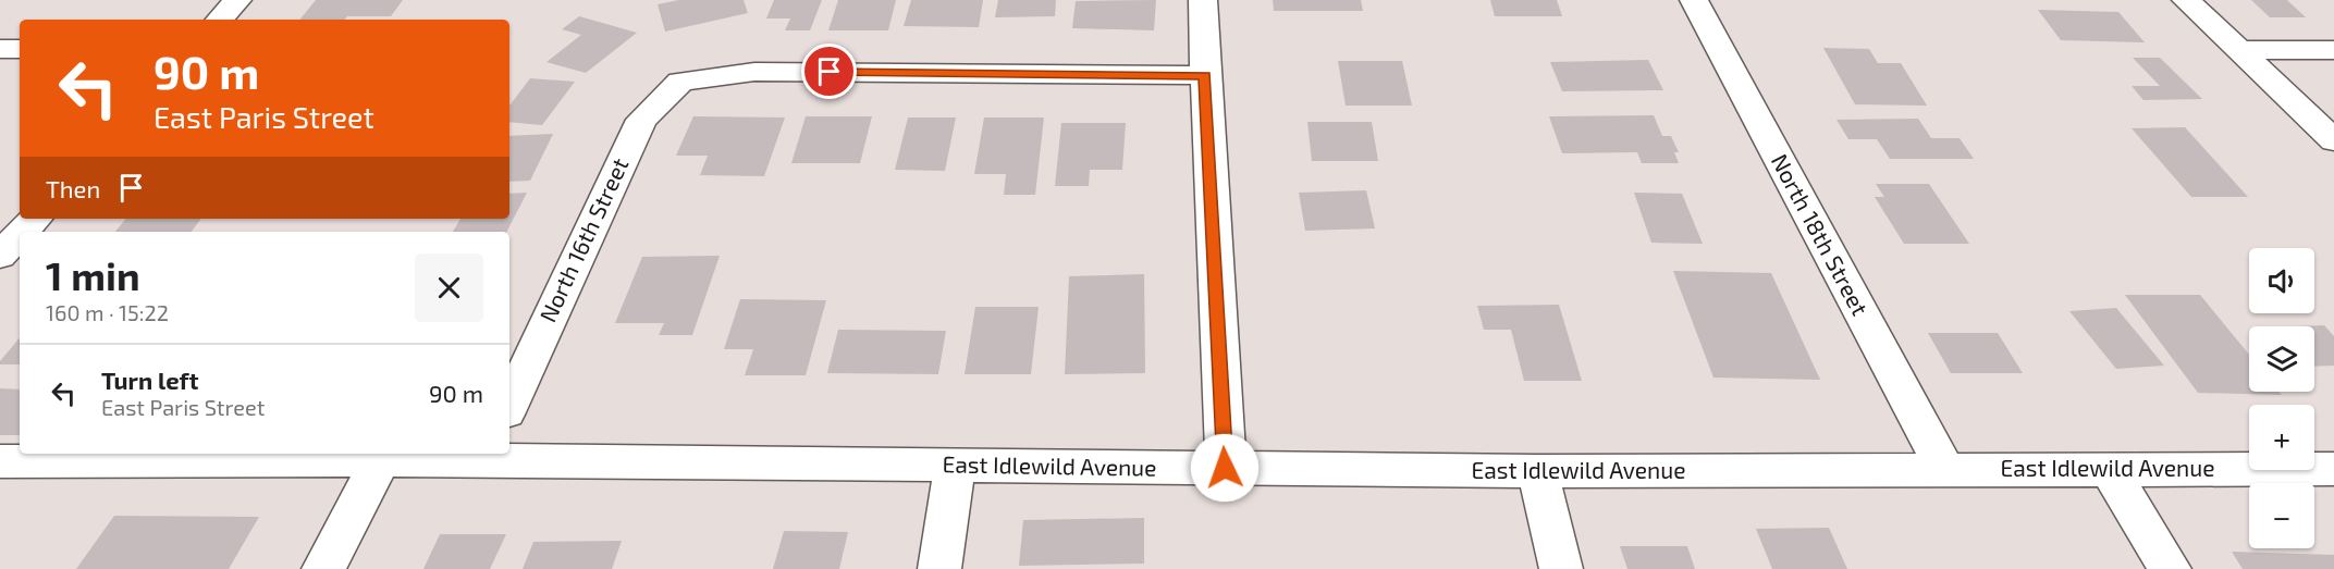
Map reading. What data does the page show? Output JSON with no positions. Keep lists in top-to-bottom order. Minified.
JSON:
{"streets":{"street":["North 18th Street","North 16th Street","East Idlewild Avenue"]},"crossings":[["North 18th Street","East Idlewild Avenue"]],"page":{"turn":["90 m","East Paris Street"],"then":"Then","heading":["1 min","160 m · 15:22"],"map_buttons":["+","−"],"list":[{"name":"Turn left","note":"East Paris Street","value":"90 m"}]}}
